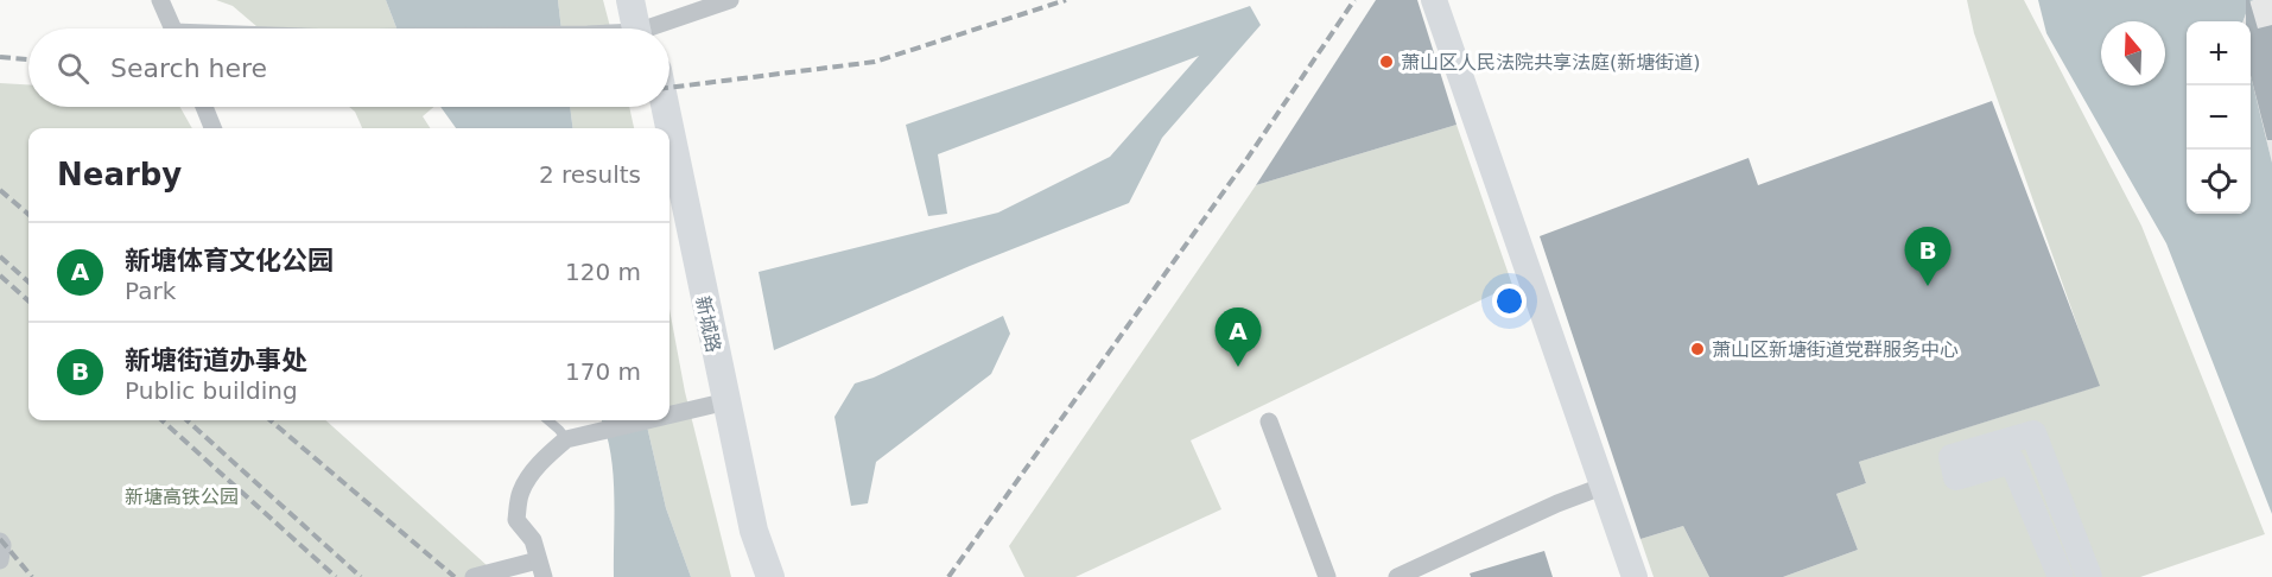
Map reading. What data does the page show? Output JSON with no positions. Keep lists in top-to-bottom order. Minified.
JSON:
{"streets":{"main road":["新城路"]},"parks":["新塘高铁公园"],"places":["萧山区人民法院共享法庭(新塘街道)","萧山区新塘街道党群服务中心"],"north":"top","page":{"map_buttons":["+","−"],"search":"Search here","heading":["Nearby","2 results"],"list":[{"mark":"A","name":"新塘体育文化公园","note":"Park","value":"120 m"},{"mark":"B","name":"新塘街道办事处","note":"Public building","value":"170 m"}],"pins":["B","A"]}}
